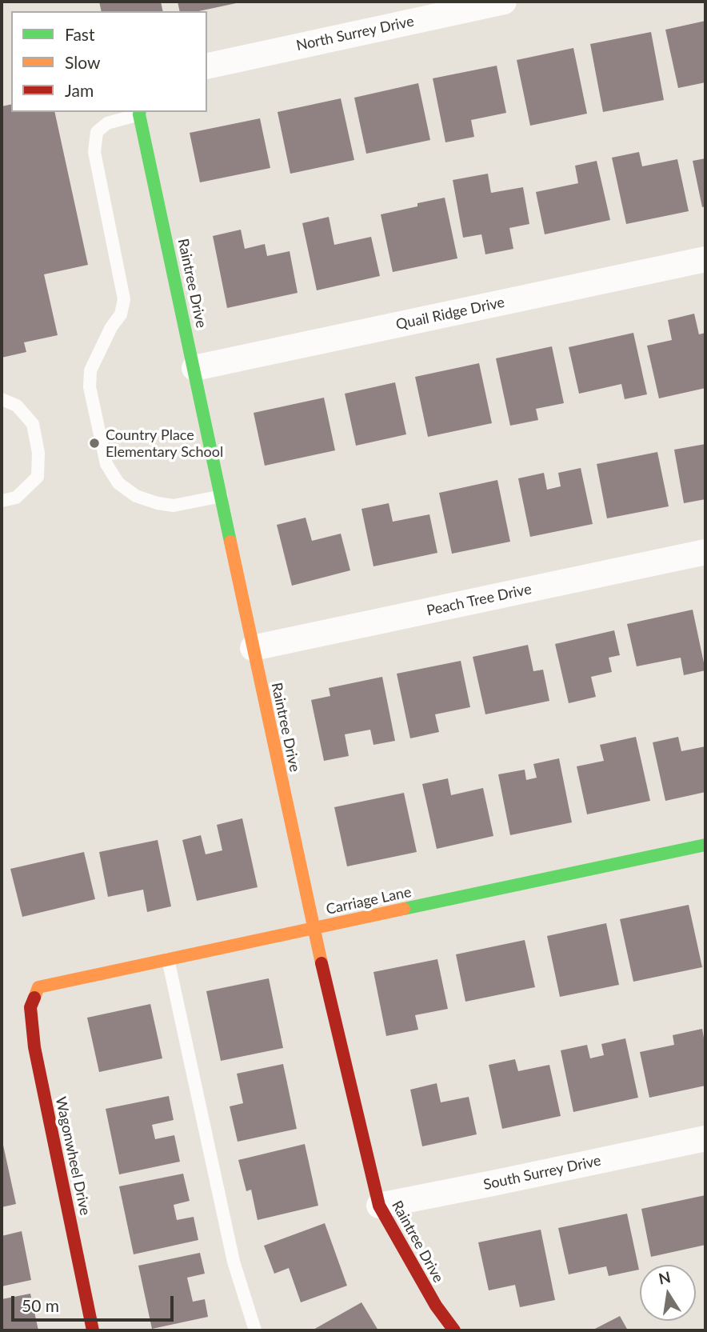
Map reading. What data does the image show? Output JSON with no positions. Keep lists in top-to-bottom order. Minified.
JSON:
{"streets":{"street":["North Surrey Drive","Raintree Drive","Quail Ridge Drive","Peach Tree Drive","Carriage Lane","Wagonwheel Drive","South Surrey Drive"]},"crossings":[["Raintree Drive","Quail Ridge Drive"],["Raintree Drive","Peach Tree Drive"],["Raintree Drive","Carriage Lane"],["Raintree Drive","South Surrey Drive"],["Carriage Lane","Wagonwheel Drive"]],"places":["Country Place Elementary School"],"legend":["Fast","Slow","Jam"],"scale_bar":"50 m","north":"top"}
